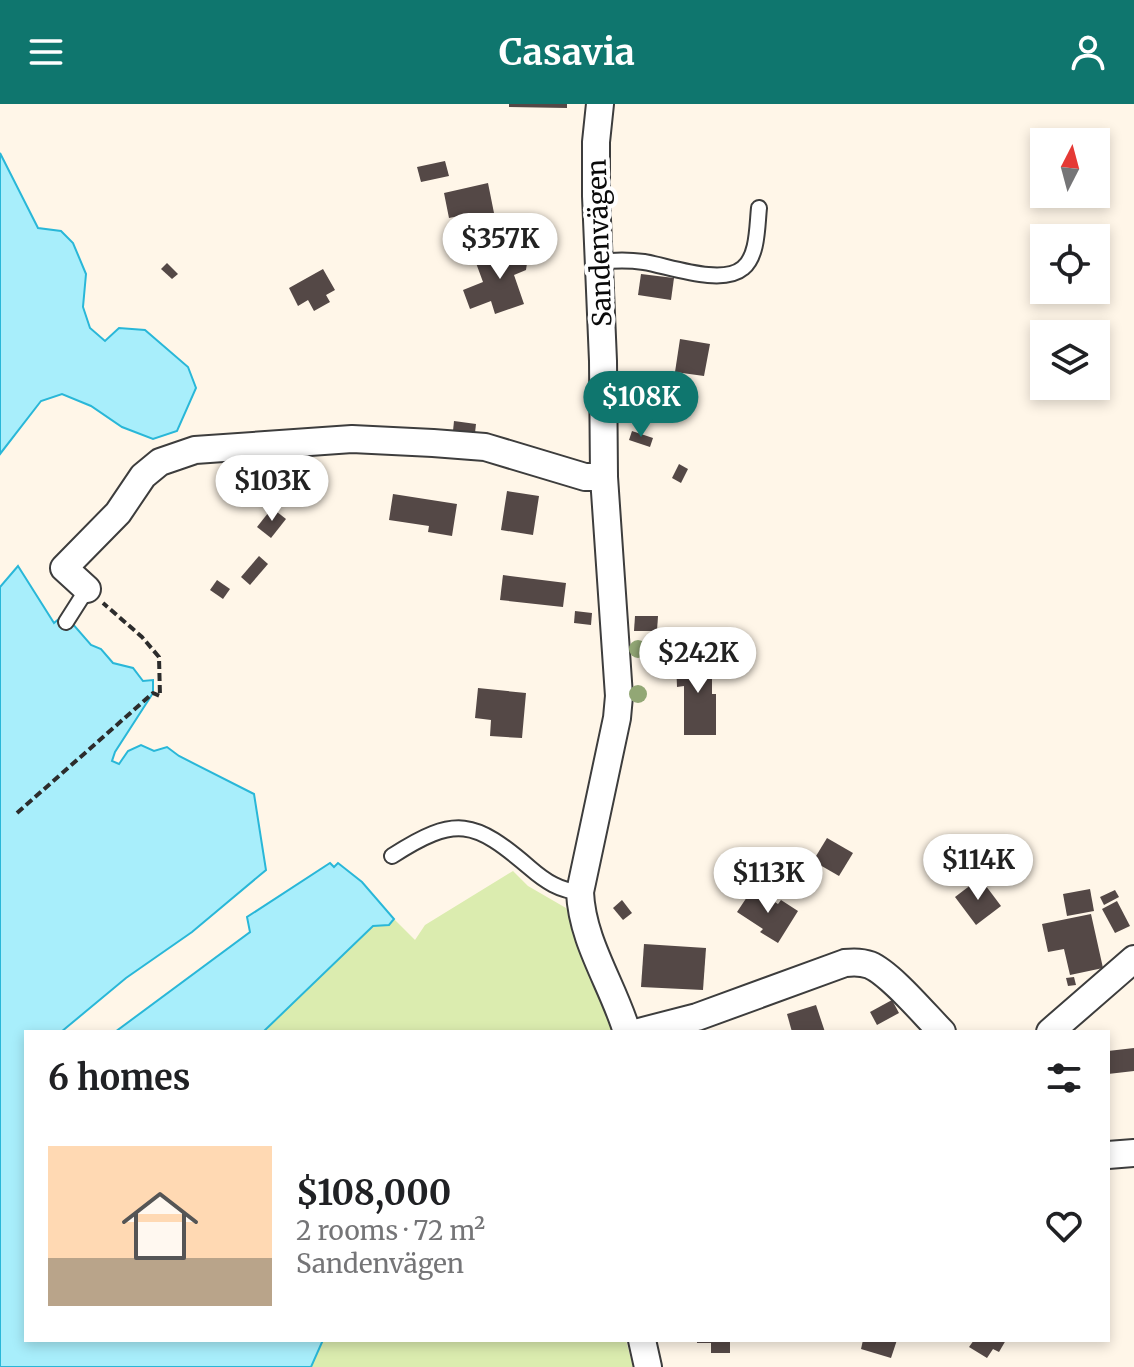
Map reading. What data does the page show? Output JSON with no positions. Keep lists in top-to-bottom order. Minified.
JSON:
{"streets":{"street":["Sandenvägen"]},"north":"top","page":{"header":"Casavia","price":["$357K","$108K","$103K","$242K","$114K","$113K"],"heading":"6 homes","list":[{"name":"$108,000","note":"2 rooms · 72 m² · Sandenvägen"}]}}
